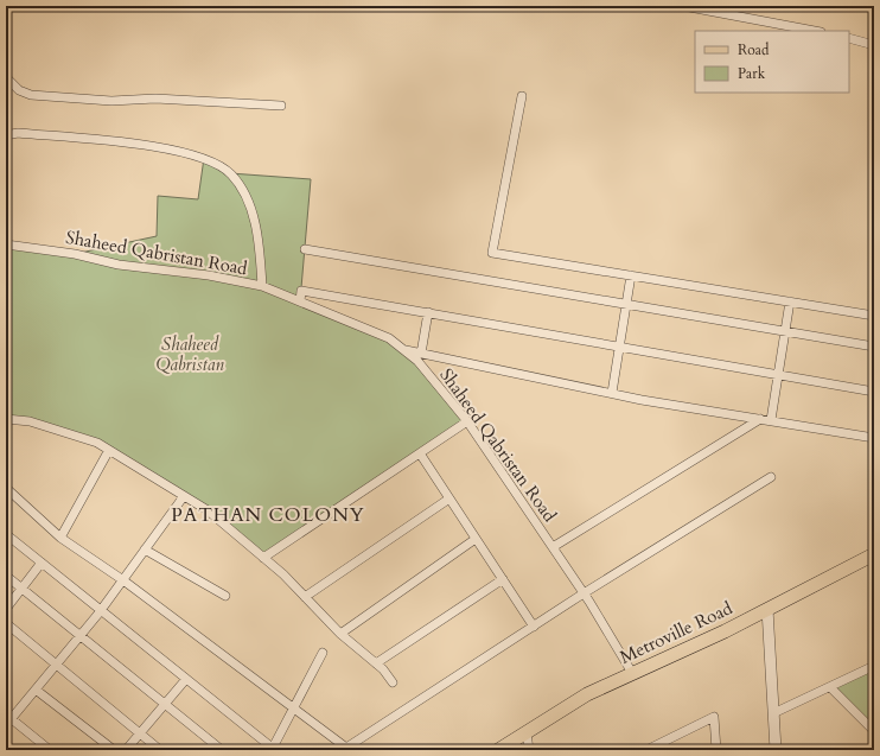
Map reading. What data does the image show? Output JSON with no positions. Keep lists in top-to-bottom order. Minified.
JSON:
{"streets":{"main road":["Metroville Road"],"street":["Shaheed Qabristan Road"]},"crossings":[["Shaheed Qabristan Road","Metroville Road"]],"districts":["PATHAN COLONY"],"parks":["Shaheed Qabristan"],"legend":["Road","Park"]}
